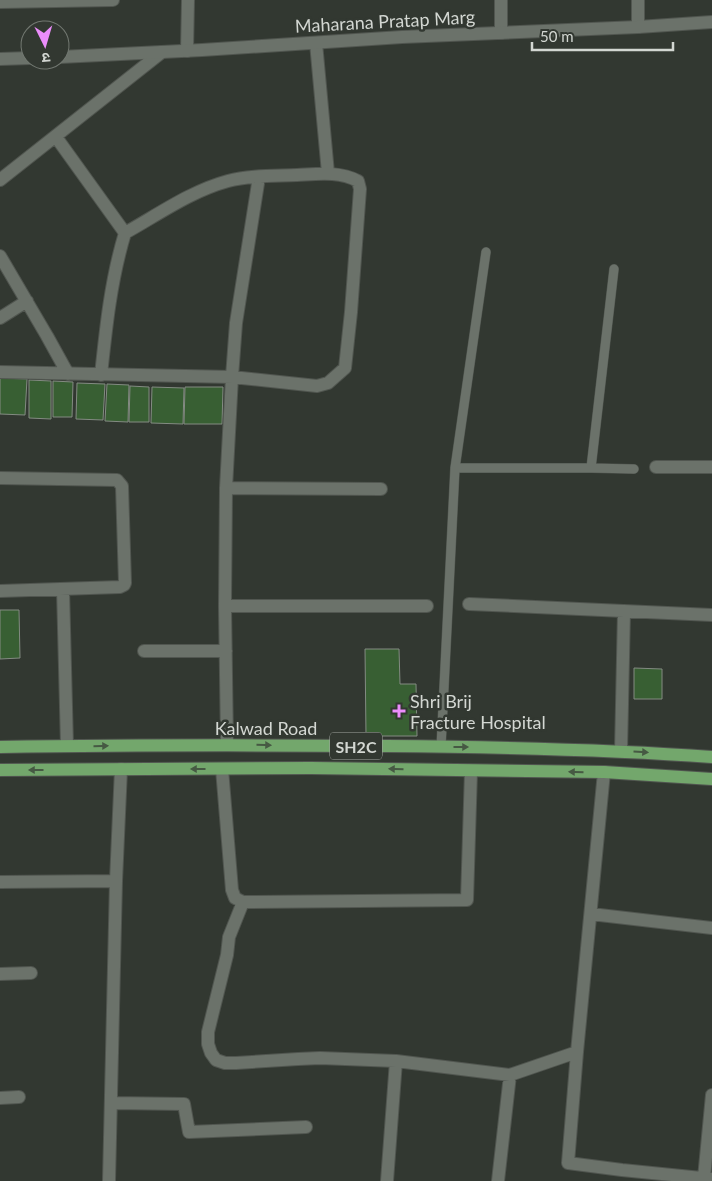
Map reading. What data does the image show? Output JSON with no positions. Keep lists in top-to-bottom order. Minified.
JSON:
{"streets":{"main road":["Kalwad Road","SH2C"],"street":["Maharana Pratap Marg"]},"places":{"health":["Shri Brij Fracture Hospital"]},"scale_bar":"50 m","north":"bottom"}
